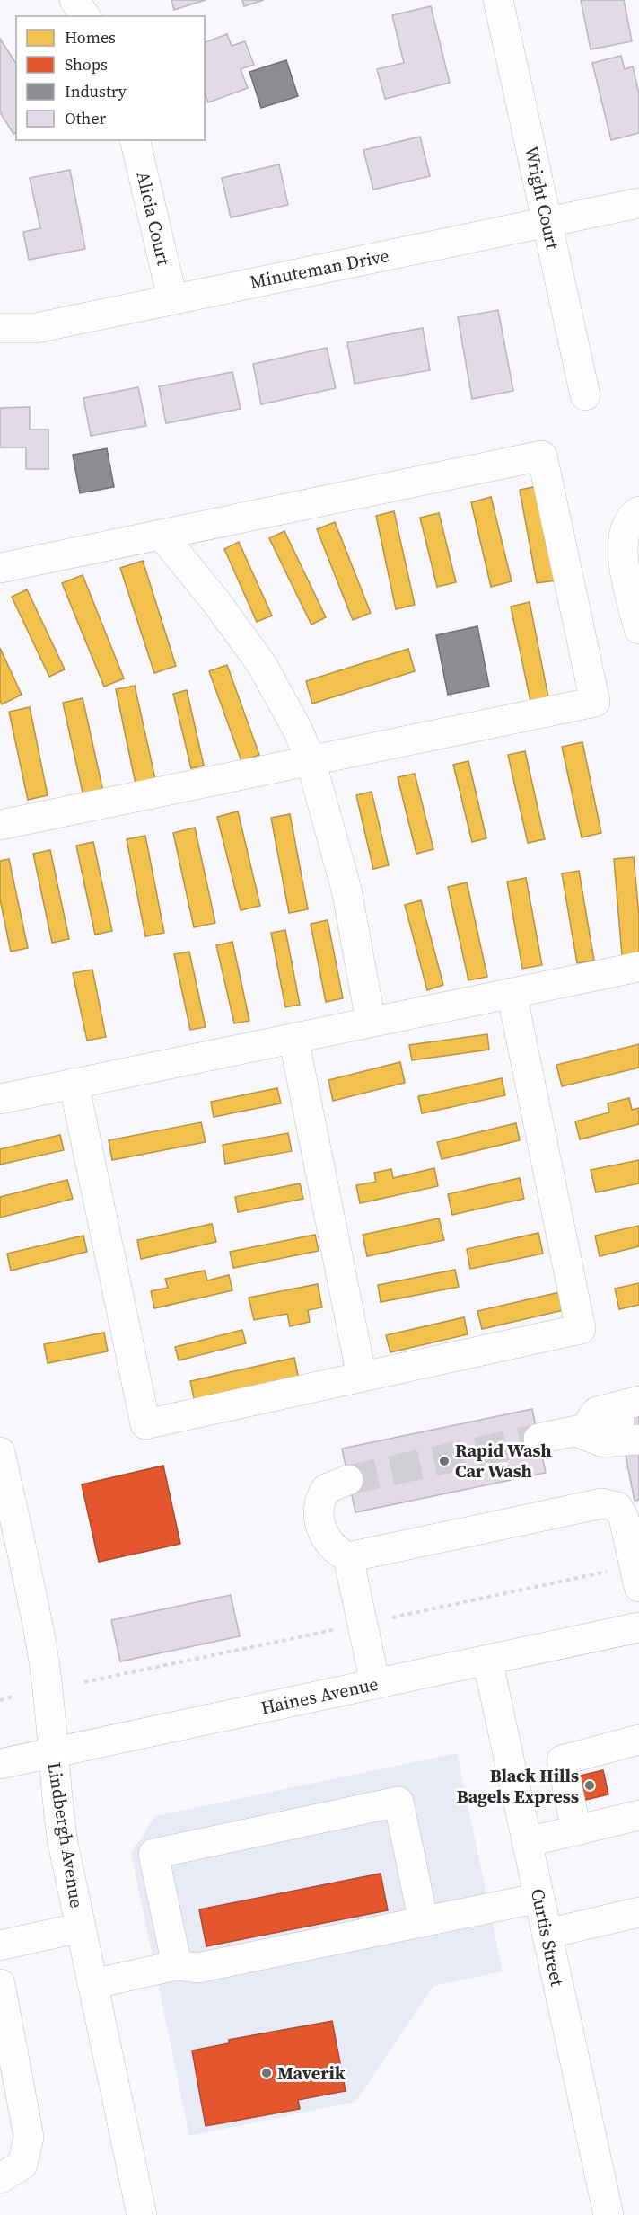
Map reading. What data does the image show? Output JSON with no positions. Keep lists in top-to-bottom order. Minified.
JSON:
{"streets":{"street":["Wright Court","Alicia Court","Minuteman Drive","Haines Avenue","Lindbergh Avenue","Curtis Street"]},"crossings":[["Wright Court","Minuteman Drive"],["Alicia Court","Minuteman Drive"],["Haines Avenue","Lindbergh Avenue"],["Haines Avenue","Curtis Street"]],"places":["Rapid Wash Car Wash","Black Hills Bagels Express","Maverik"],"legend":["Homes","Shops","Industry","Other"]}
